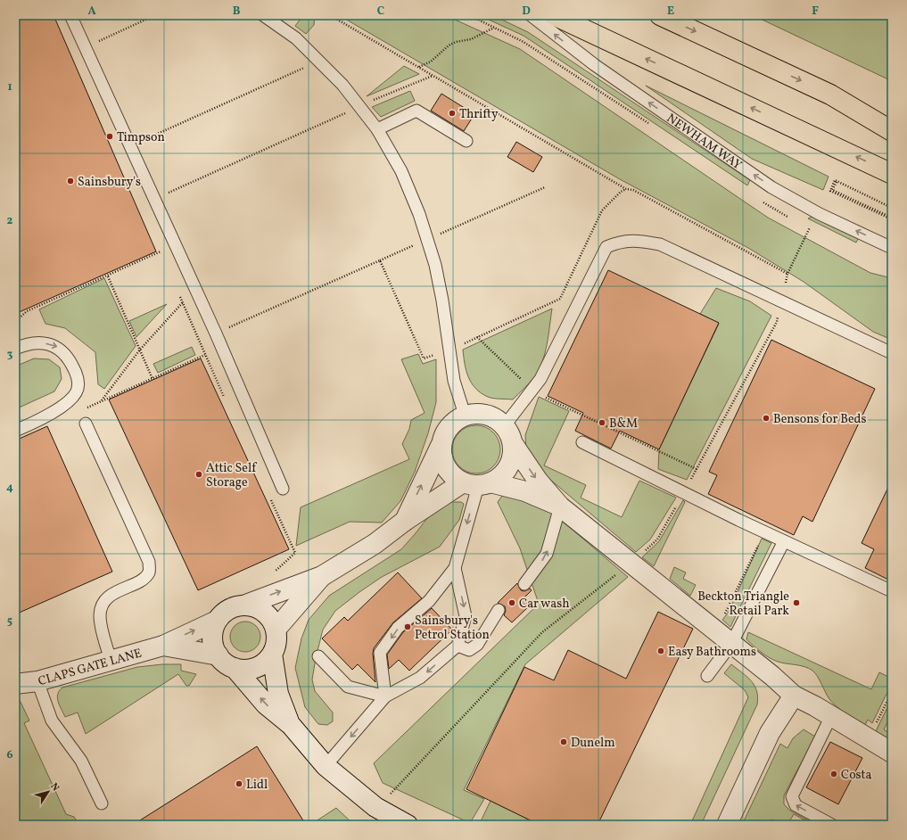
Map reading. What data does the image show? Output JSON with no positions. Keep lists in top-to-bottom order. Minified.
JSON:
{"streets":{"street":["CLAPS GATE LANE"],"lane":["NEWHAM WAY"]},"one_way":["NEWHAM WAY"],"places":["Thrifty","Timpson","Sainsbury's","Bensons for Beds","B&M","Attic Self Storage","Car wash","Beckton Triangle Retail Park","Sainsbury's Petrol Station","Easy Bathrooms","Dunelm","Costa","Lidl"],"north":"top right","grid":{"columns":["A","B","C","D","E","F"],"rows":["1","2","3","4","5","6"]}}
